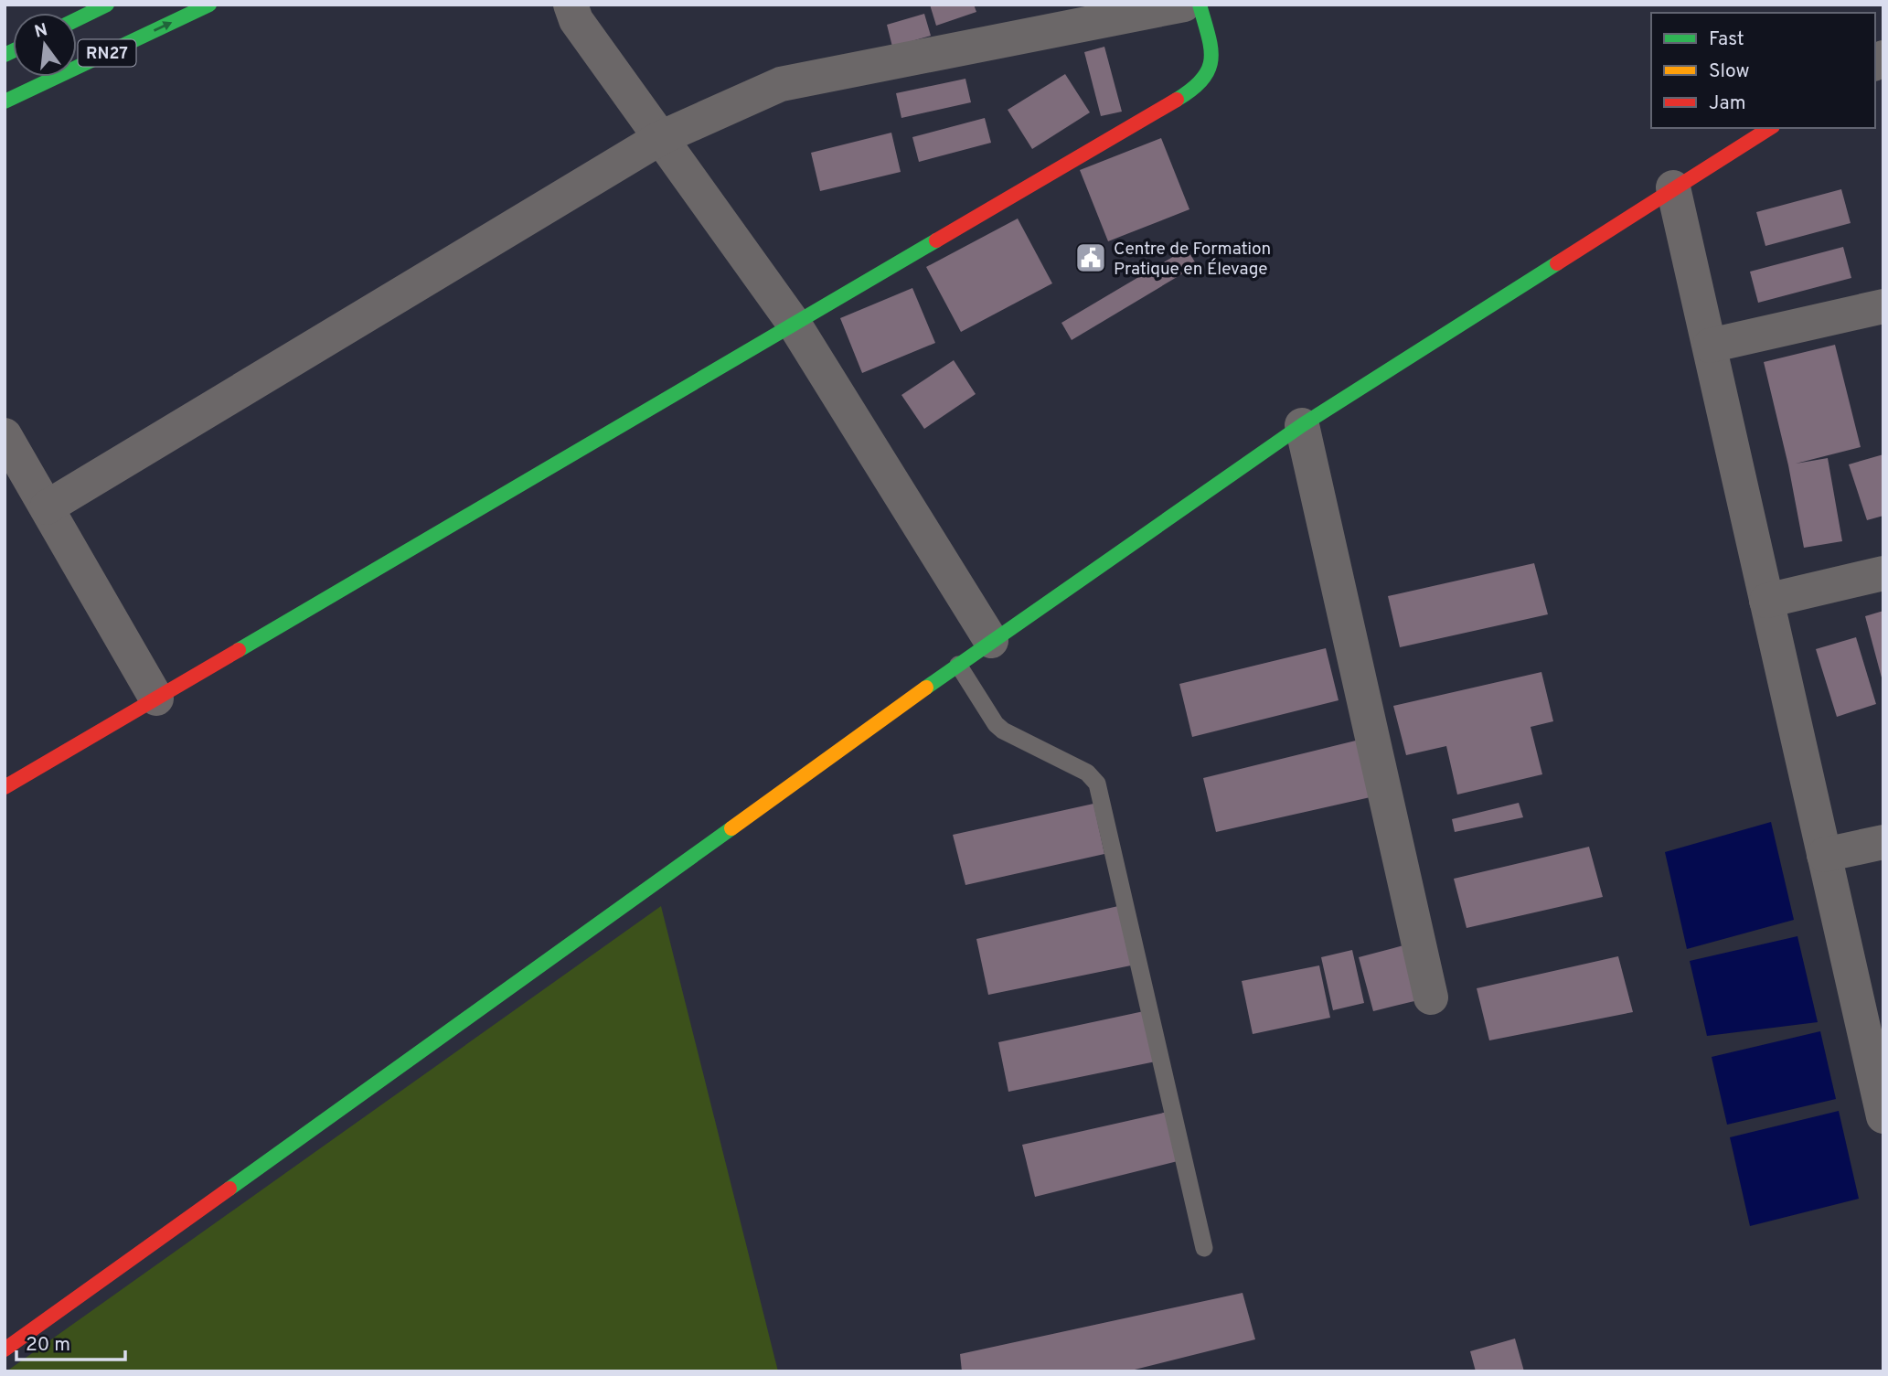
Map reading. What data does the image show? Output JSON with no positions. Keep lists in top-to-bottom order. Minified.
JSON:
{"streets":{"street":["RN27"]},"places":{"public building":["Centre de Formation Pratique en Élevage"]},"legend":["Fast","Slow","Jam"],"scale_bar":"20 m","north":"top"}
